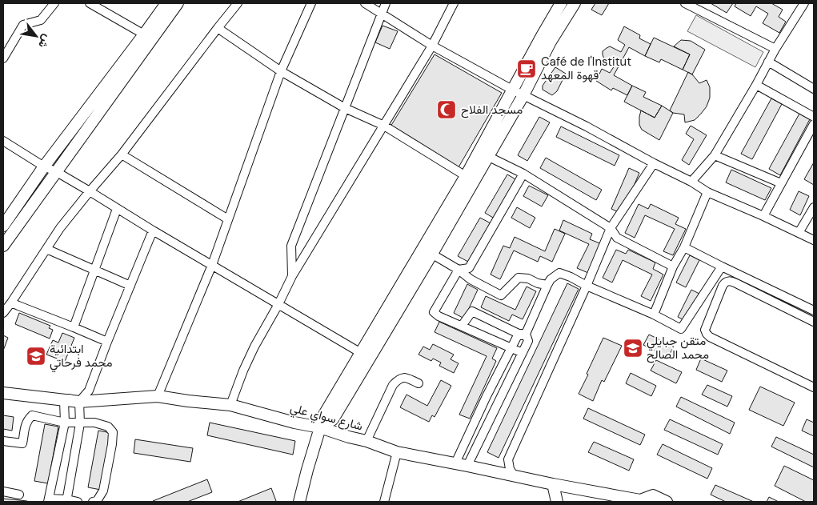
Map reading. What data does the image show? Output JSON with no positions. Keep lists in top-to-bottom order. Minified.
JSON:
{"streets":{"main road":["شارع سواي علي"]},"places":{"cafe":["Café de l'Institut قهوة المعهد"],"mosque":["مسجد الفلاح"],"school or university":["متقن جبايلي محمد الصالح","ابتدائية محمد فرحاتي"]},"north":"bottom right"}
